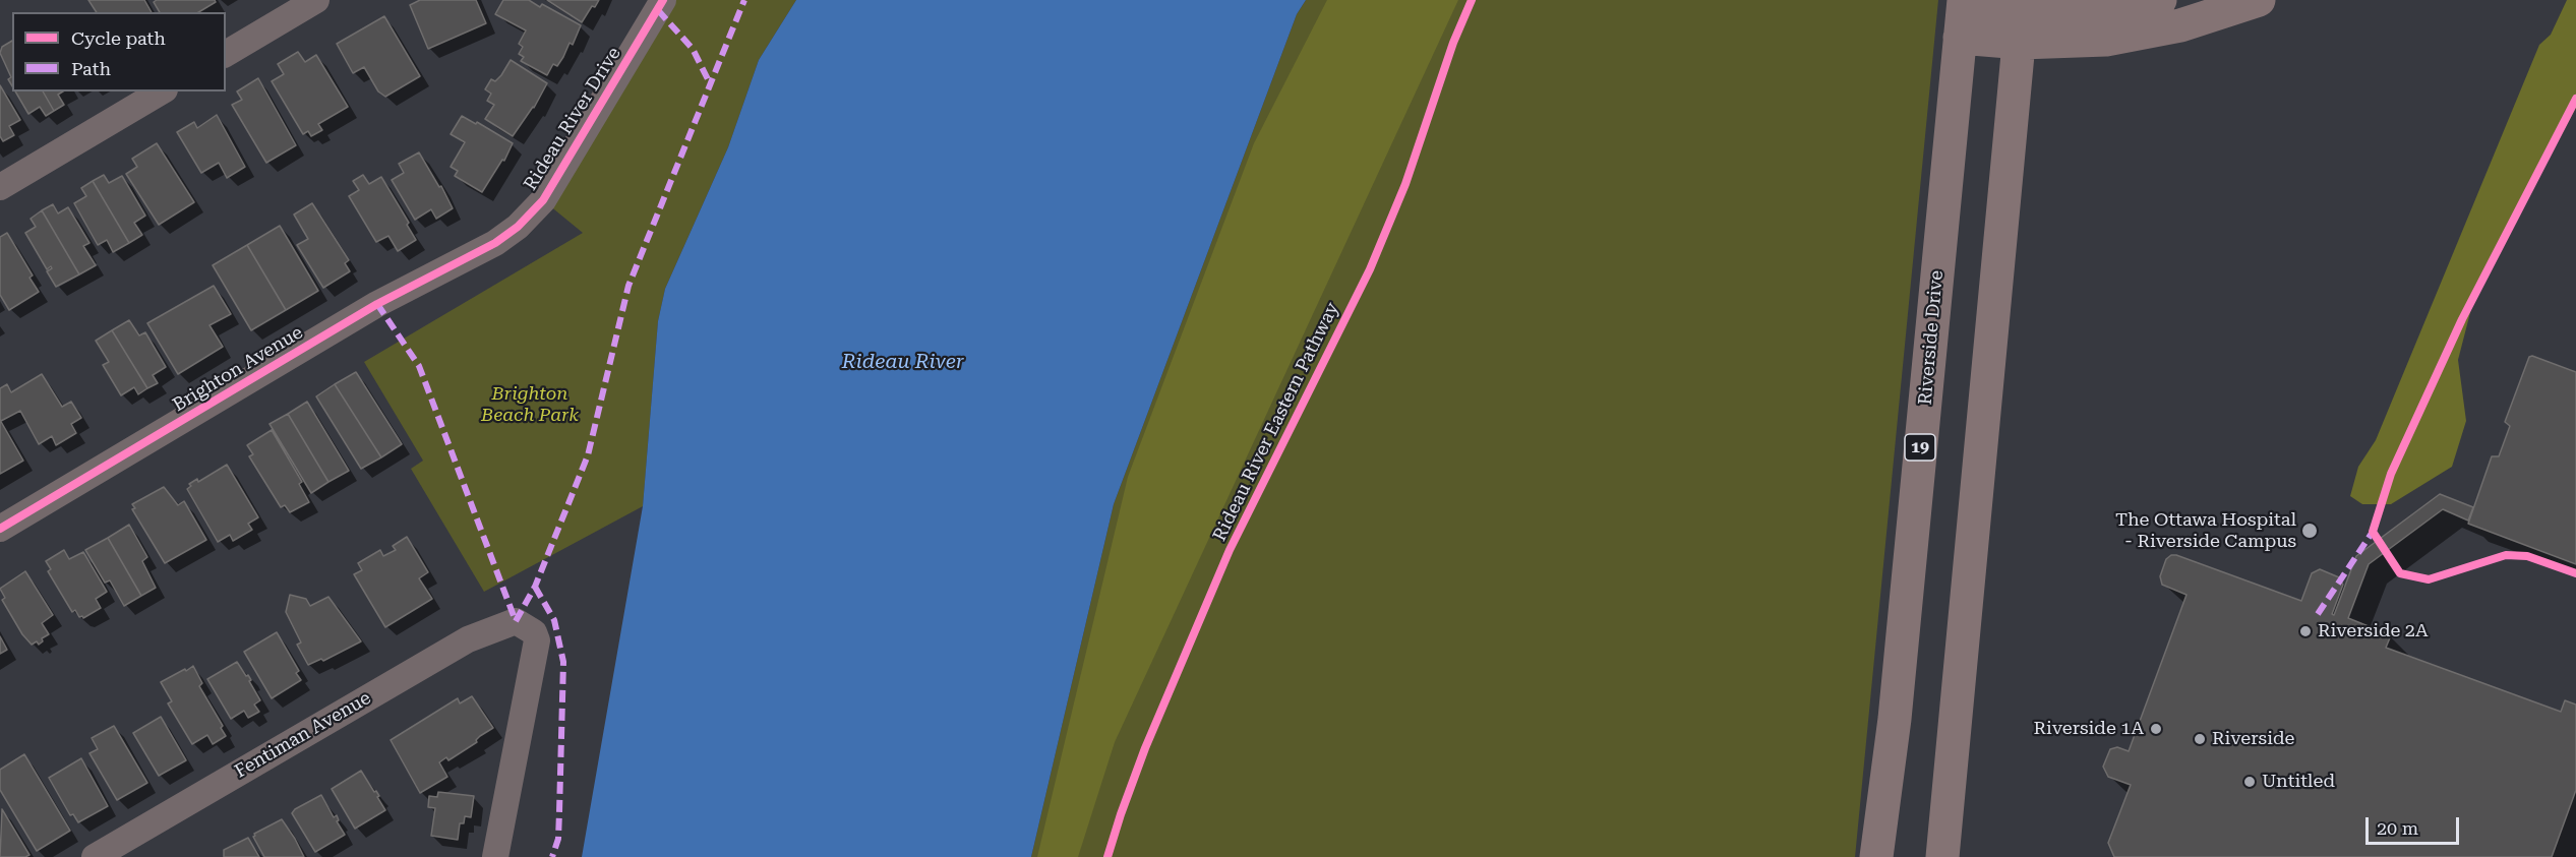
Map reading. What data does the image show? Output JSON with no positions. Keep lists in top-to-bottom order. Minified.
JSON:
{"streets":{"main road":["Riverside Drive","19"],"street":["Rideau River Drive","Brighton Avenue","Fentiman Avenue"],"cycle path":["Rideau River Eastern Pathway"]},"crossings":[["Rideau River Drive","Brighton Avenue"]],"water":["Rideau River"],"parks":["Brighton Beach Park"],"places":["The Ottawa Hospital - Riverside Campus","Riverside 2A","Riverside 1A","Riverside","Untitled"],"legend":["Cycle path","Path"],"scale_bar":"20 m"}
